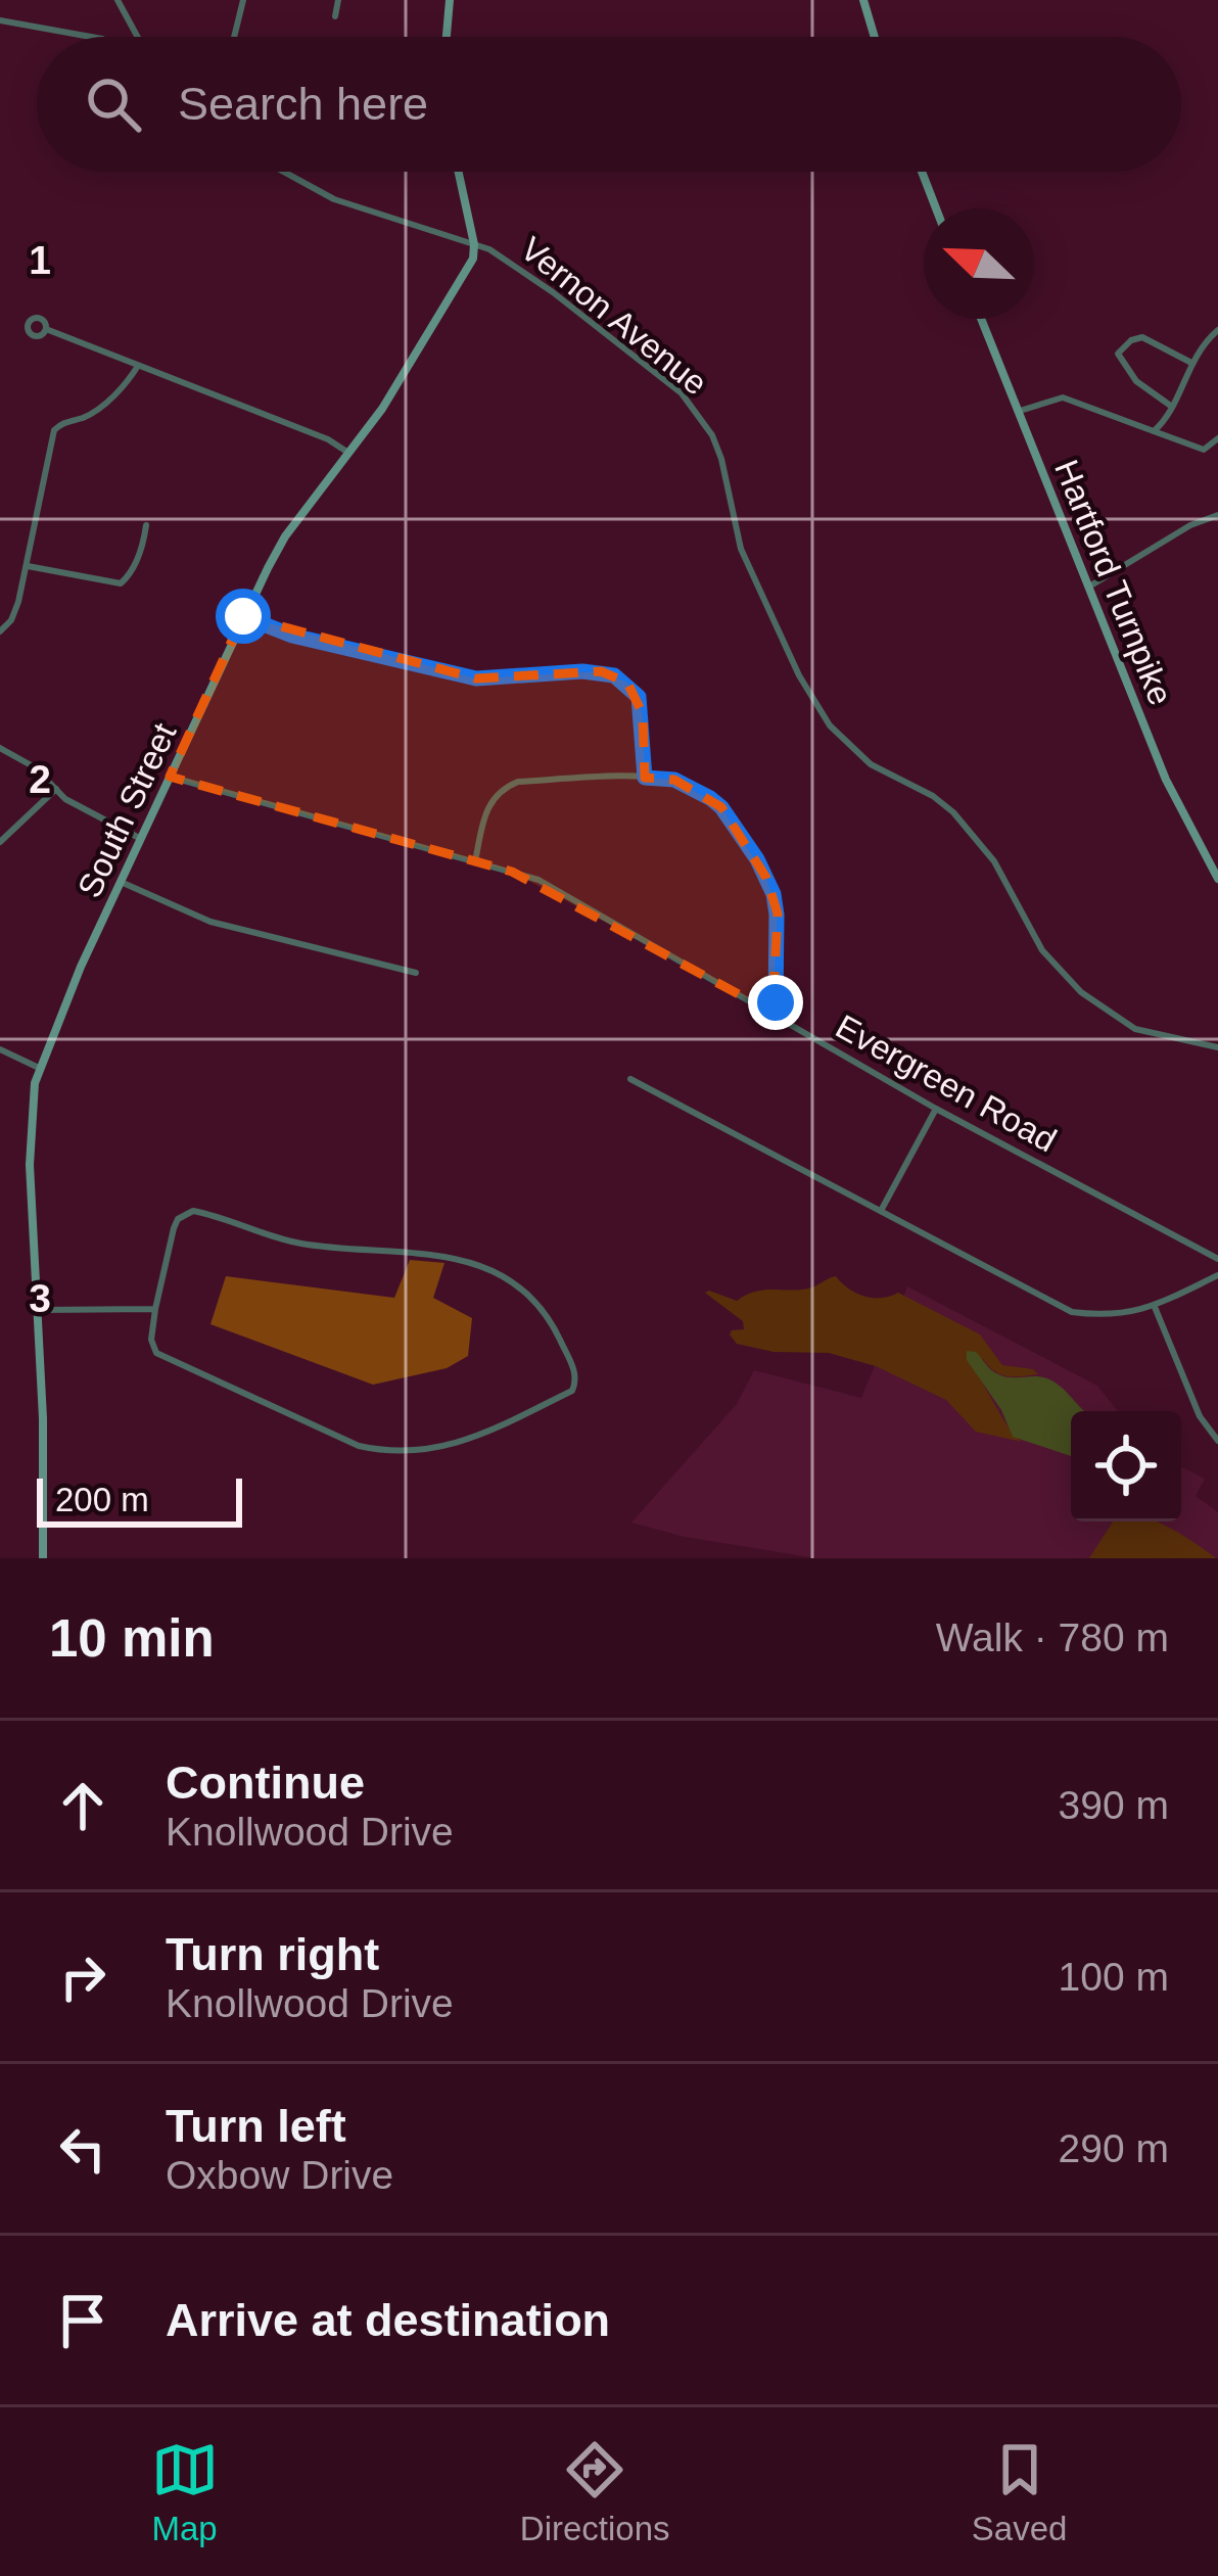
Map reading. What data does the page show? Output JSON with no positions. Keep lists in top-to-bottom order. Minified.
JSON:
{"streets":{"street":["Vernon Avenue","Hartford Turnpike","South Street","Evergreen Road"]},"crossings":[["Vernon Avenue","South Street"],["South Street","Evergreen Road"]],"scale_bar":"200 m","north":"top left","page":{"search":"Search here","scale":"200 m","heading":["10 min","Walk · 780 m"],"list":[["Continue","Knollwood Drive","390 m"],["Turn right","Knollwood Drive","100 m"],["Turn left","Oxbow Drive","290 m"],"Arrive at destination"],"nav":["Map","Directions","Saved"]},"grid":{"rows":["1","2","3"]}}
